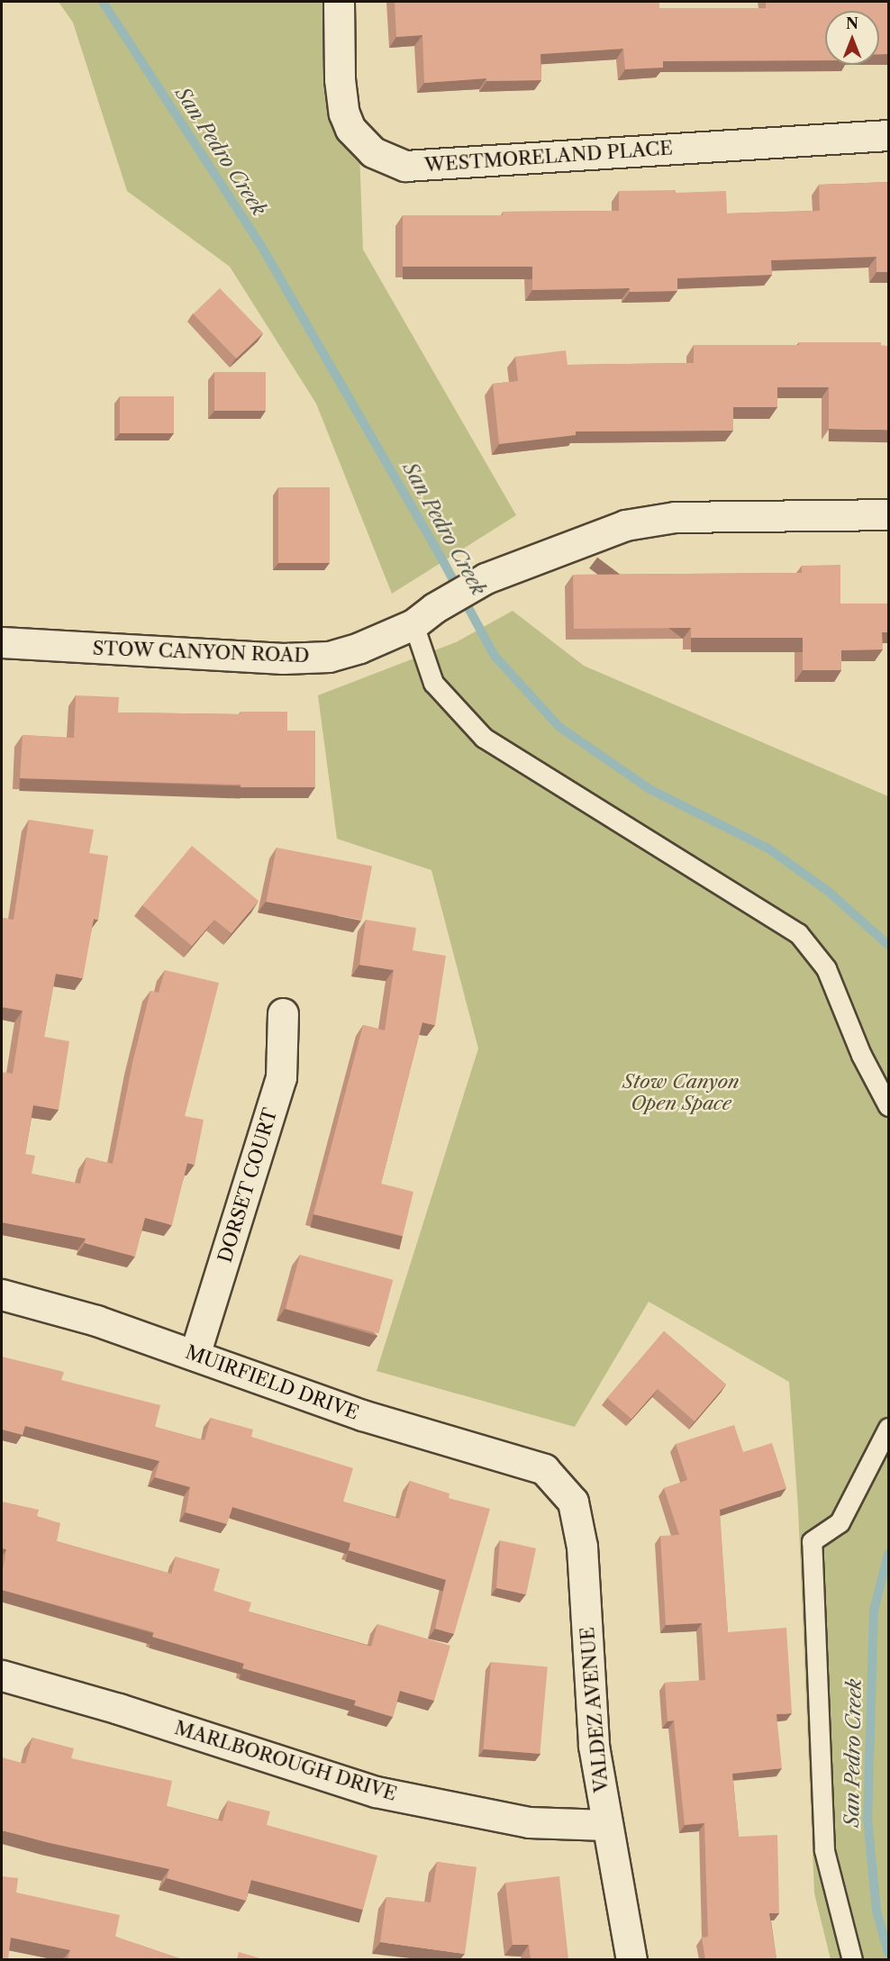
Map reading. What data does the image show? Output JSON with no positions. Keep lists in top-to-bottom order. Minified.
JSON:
{"streets":{"street":["WESTMORELAND PLACE","STOW CANYON ROAD","DORSET COURT","MUIRFIELD DRIVE","VALDEZ AVENUE","MARLBOROUGH DRIVE"]},"crossings":[["DORSET COURT","MUIRFIELD DRIVE"],["MUIRFIELD DRIVE","VALDEZ AVENUE"],["VALDEZ AVENUE","MARLBOROUGH DRIVE"]],"water":["San Pedro Creek"],"parks":["Stow Canyon Open Space"],"north":"top"}
